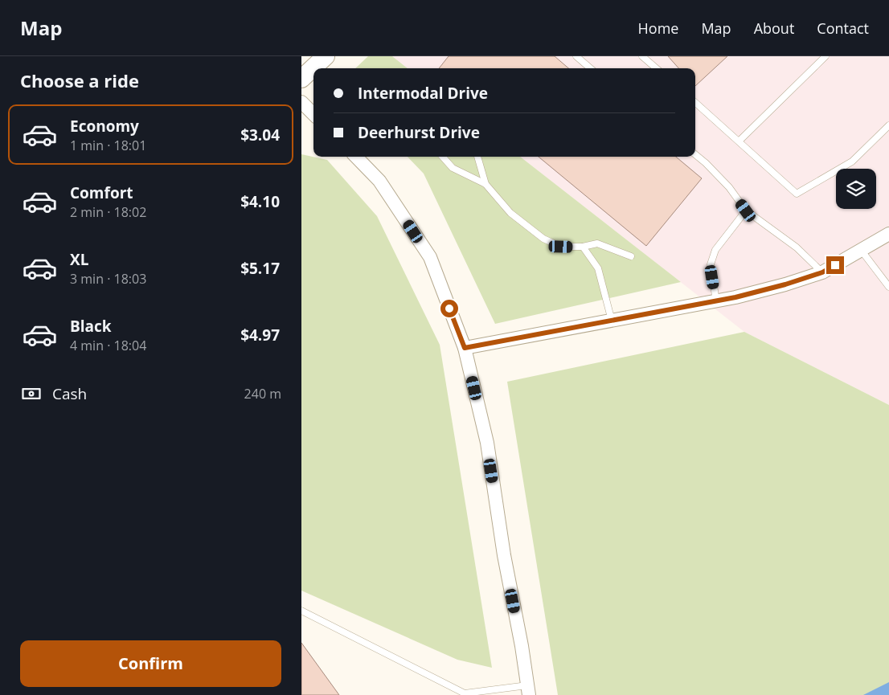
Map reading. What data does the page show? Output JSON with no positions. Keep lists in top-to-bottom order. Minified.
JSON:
{"page":{"header":"Map","nav":["Home","Map","About","Contact"],"heading":"Choose a ride","banner":["Intermodal Drive","Deerhurst Drive"],"list":[{"name":"Economy","note":"1 min · 18:01","value":"$3.04"},{"name":"Comfort","note":"2 min · 18:02","value":"$4.10"},{"name":"XL","note":"3 min · 18:03","value":"$5.17"},{"name":"Black","note":"4 min · 18:04","value":"$4.97"}],"pay":["Cash","240 m"],"buttons":"Confirm"}}
